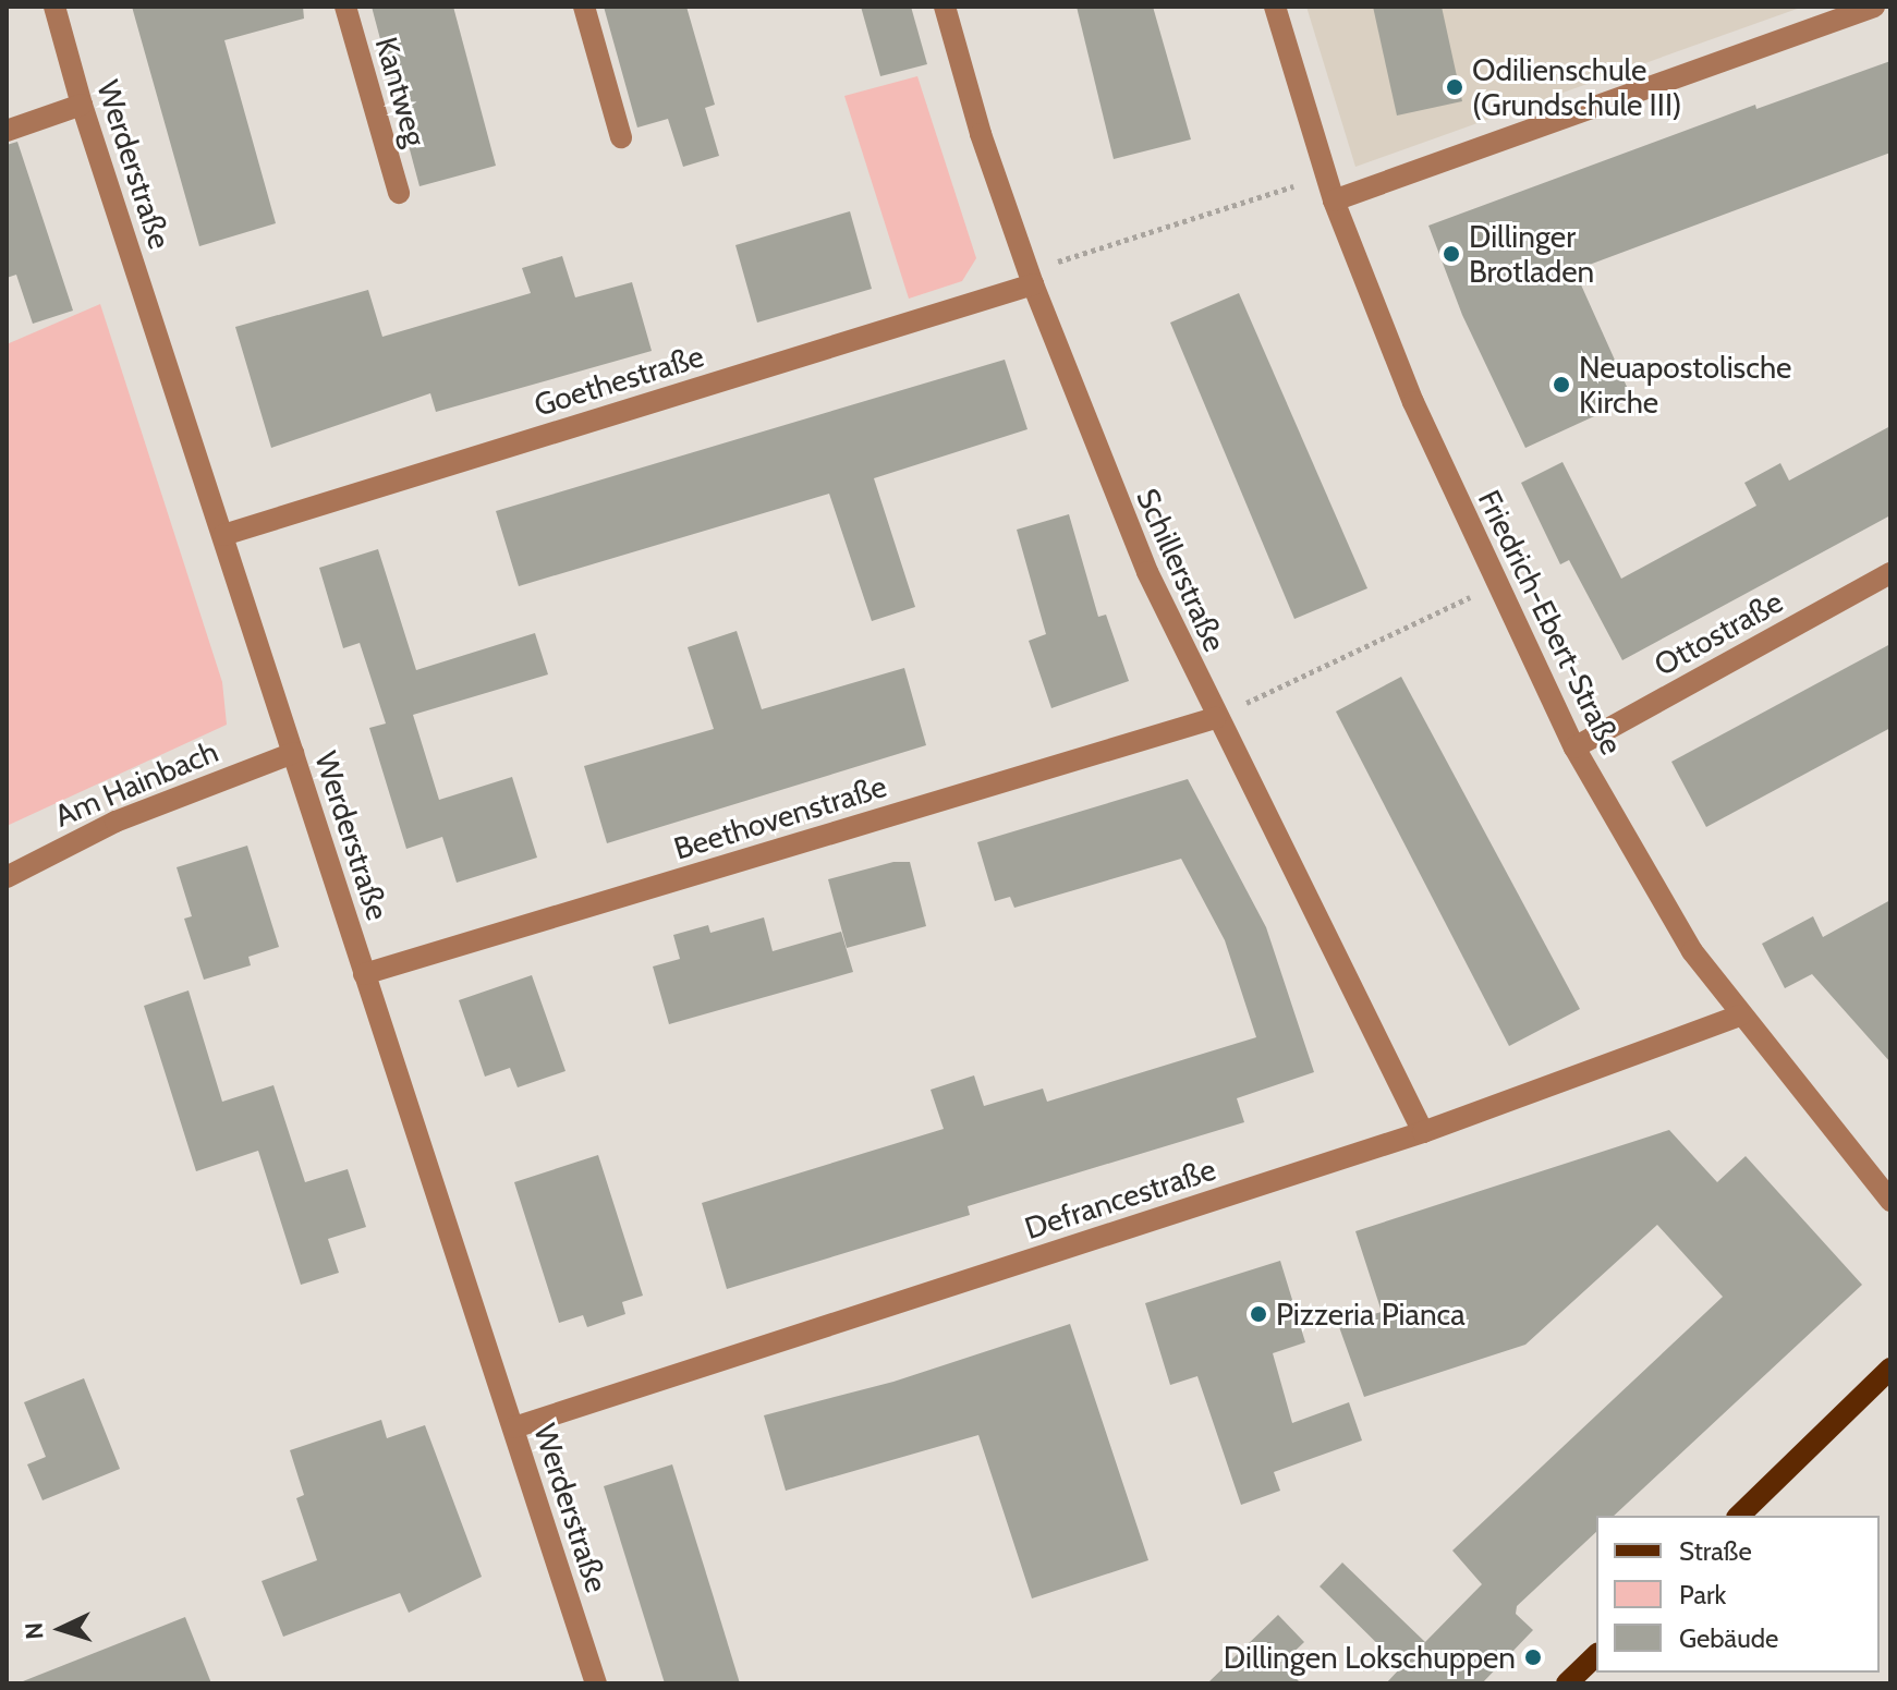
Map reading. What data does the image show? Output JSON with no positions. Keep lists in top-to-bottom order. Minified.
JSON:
{"streets":{"street":["Kantweg","Werderstraße","Goethestraße","Schillerstraße","Friedrich-Ebert-Straße","Ottostraße","Am Hainbach","Beethovenstraße","Defrancestraße"]},"crossings":[["Werderstraße","Goethestraße"],["Werderstraße","Am Hainbach"],["Werderstraße","Beethovenstraße"],["Werderstraße","Defrancestraße"],["Goethestraße","Schillerstraße"],["Schillerstraße","Beethovenstraße"],["Schillerstraße","Defrancestraße"],["Friedrich-Ebert-Straße","Ottostraße"],["Friedrich-Ebert-Straße","Defrancestraße"]],"places":["Odilienschule (Grundschule III)","Dillinger Brotladen","Neuapostolische Kirche","Pizzeria Pianca","Dillingen Lokschuppen"],"legend":["Straße","Park","Gebäude"],"north":"left"}
